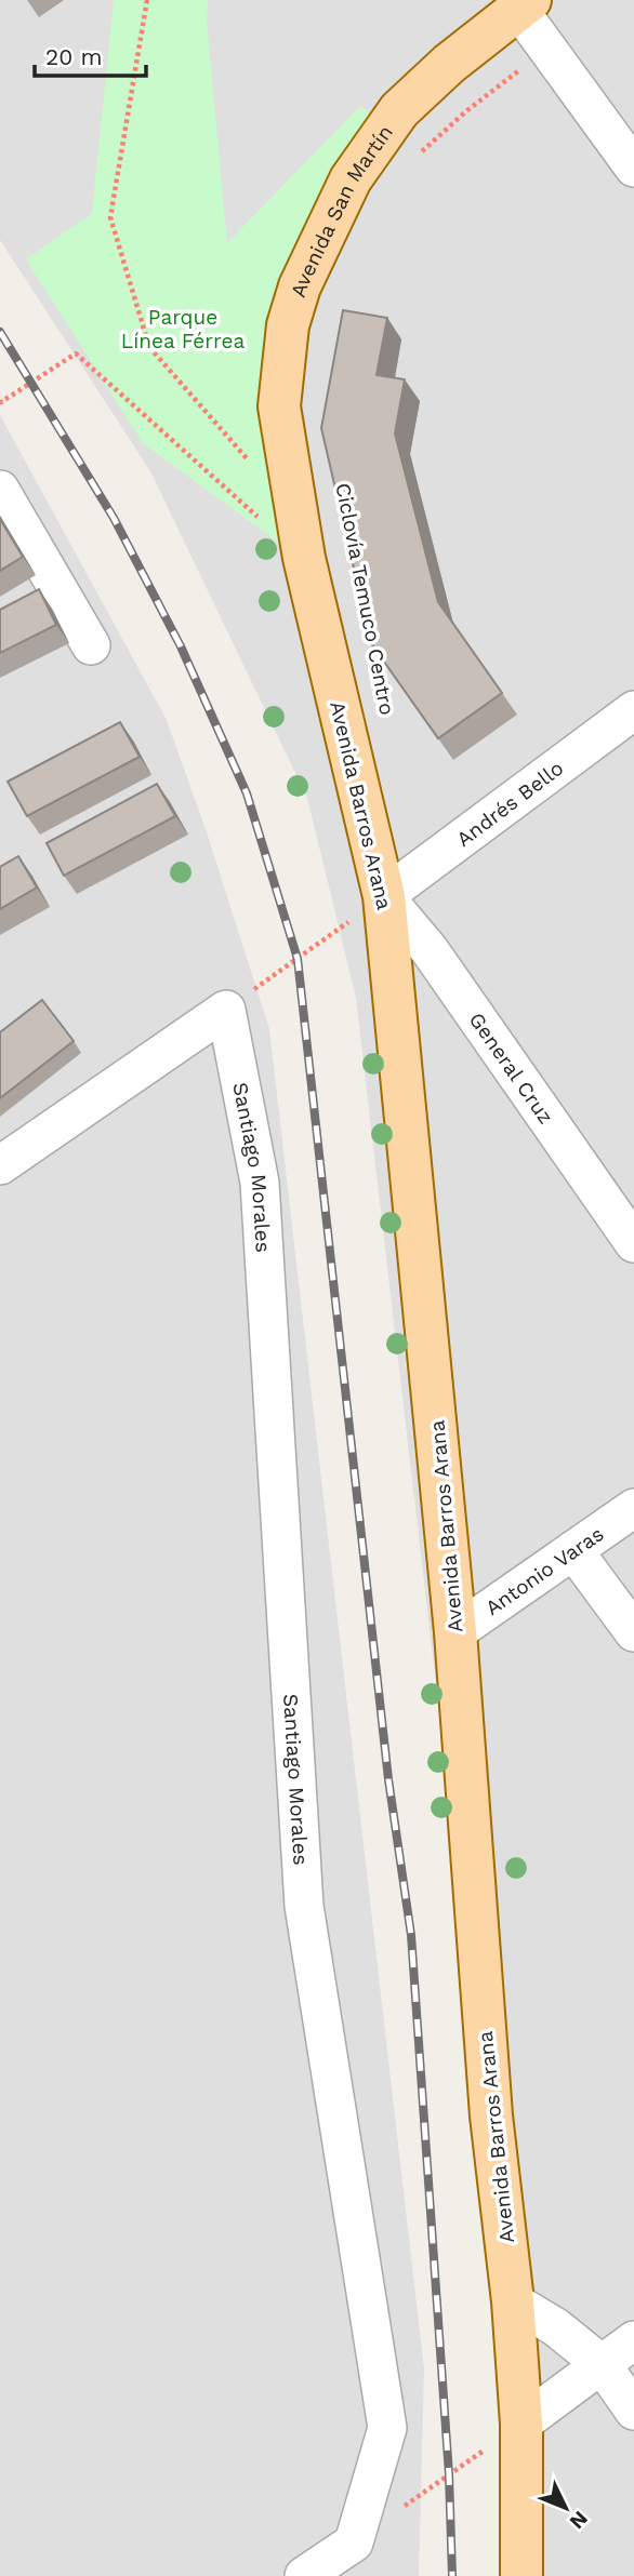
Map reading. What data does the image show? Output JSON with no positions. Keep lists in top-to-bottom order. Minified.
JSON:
{"streets":{"main road":["Avenida San Martín","Avenida Barros Arana"],"street":["Andrés Bello","General Cruz","Santiago Morales","Antonio Varas"]},"crossings":[["Avenida San Martín","Avenida Barros Arana"],["Andrés Bello","Avenida Barros Arana"],["Andrés Bello","General Cruz"],["Avenida Barros Arana","General Cruz"],["Avenida Barros Arana","Antonio Varas"]],"parks":["Parque Línea Férrea"],"scale_bar":"20 m","north":"bottom right"}
